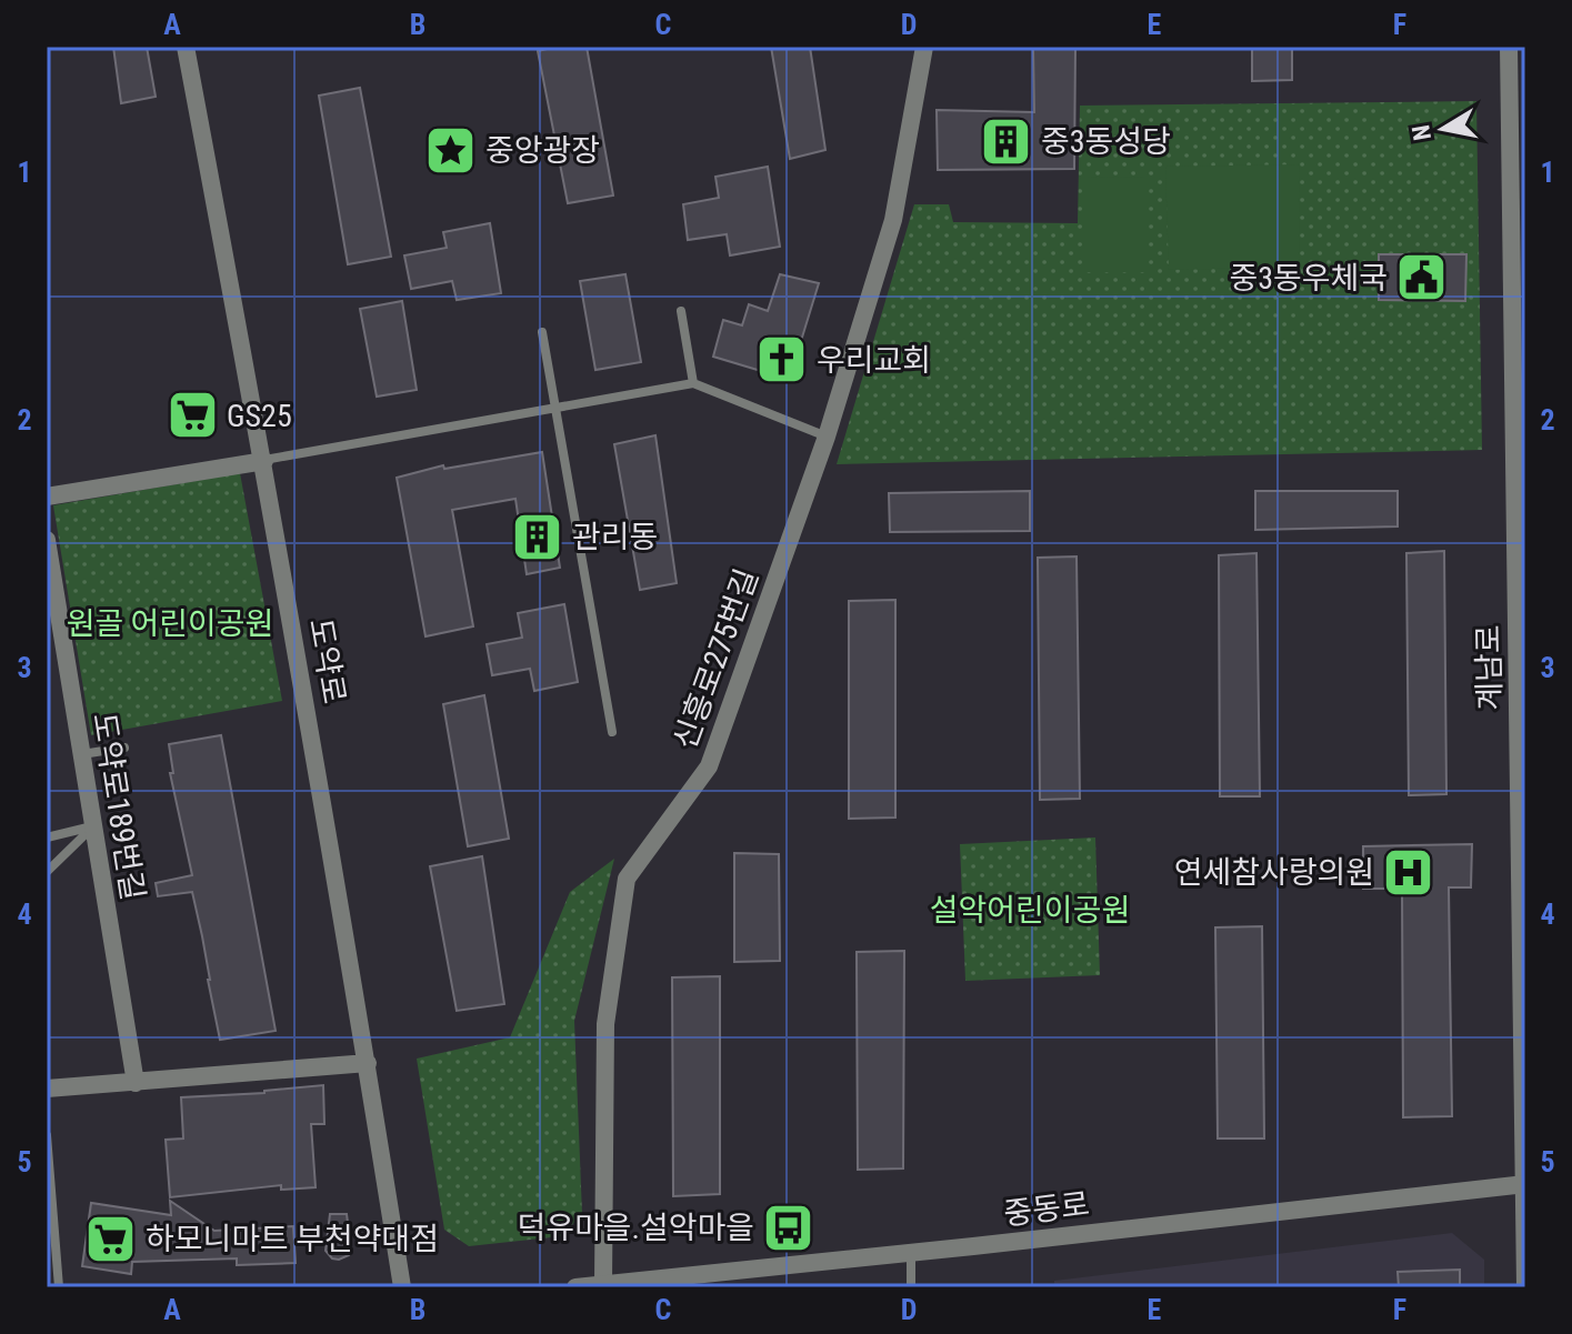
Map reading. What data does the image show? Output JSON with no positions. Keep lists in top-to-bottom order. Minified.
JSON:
{"streets":{"street":["신흥로275번길","도약로","계남로","도약로189번길","중동로"]},"crossings":[["신흥로275번길","중동로"],["계남로","중동로"]],"parks":["원골 어린이공원","설악어린이공원"],"places":{"building":["중3동성당","관리동"],"place":["중앙광장"],"public building":["중3동우체국"],"church":["우리교회"],"supermarket":["GS25","하모니마트 부천약대점"],"hospital":["연세참사랑의원"],"bus stop":["덕유마을.설악마을"]},"north":"left","grid":{"columns":["A","B","C","D","E","F"],"rows":["1","2","3","4","5"]}}
